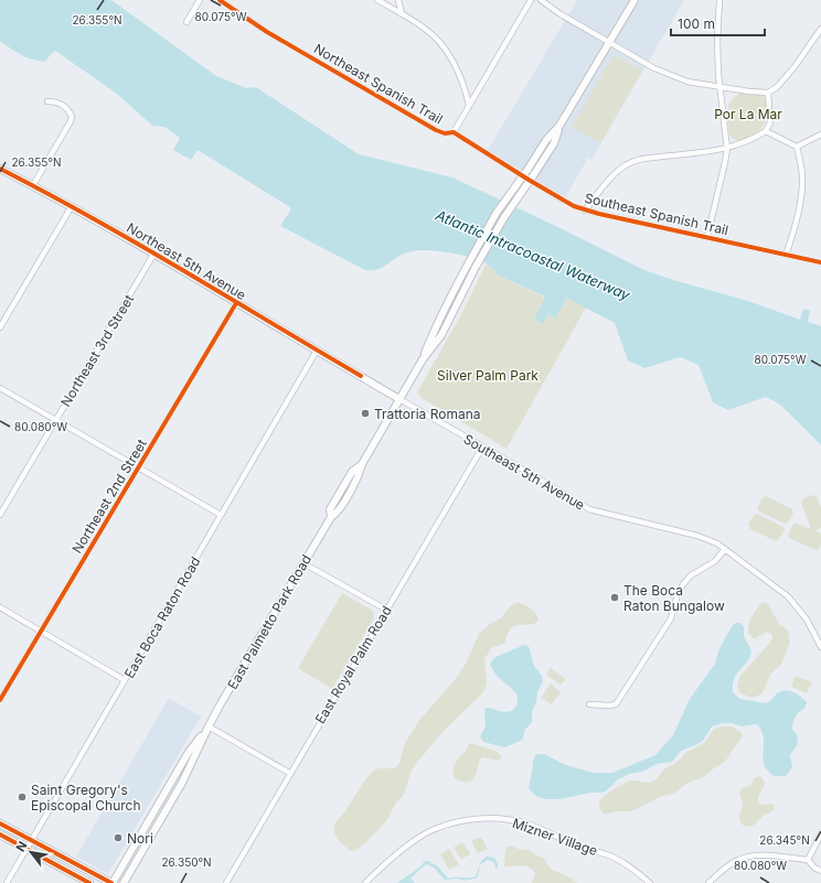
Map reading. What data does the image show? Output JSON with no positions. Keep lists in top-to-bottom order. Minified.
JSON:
{"streets":{"main road":["Northeast 5th Avenue","East Palmetto Park Road"],"street":["Northeast Spanish Trail","Southeast Spanish Trail","Northeast 3rd Street","Southeast 5th Avenue","Northeast 2nd Street","East Boca Raton Road","East Royal Palm Road","Mizner Village"]},"crossings":[["Northeast Spanish Trail","Southeast Spanish Trail"],["Northeast 5th Avenue","Northeast 3rd Street"],["Northeast 5th Avenue","Southeast 5th Avenue"],["Northeast 5th Avenue","Northeast 2nd Street"],["Northeast 5th Avenue","East Boca Raton Road"],["Northeast 5th Avenue","East Palmetto Park Road"],["Southeast 5th Avenue","East Palmetto Park Road"],["Southeast 5th Avenue","East Royal Palm Road"]],"water":["Atlantic Intracoastal Waterway"],"parks":["Por La Mar","Silver Palm Park"],"places":["Trattoria Romana","The Boca Raton Bungalow","Saint Gregory's Episcopal Church","Nori"],"scale_bar":"100 m","north":"top left","coordinates":["80.075°W","26.355°N","80.080°W","26.345°N","26.350°N"]}
